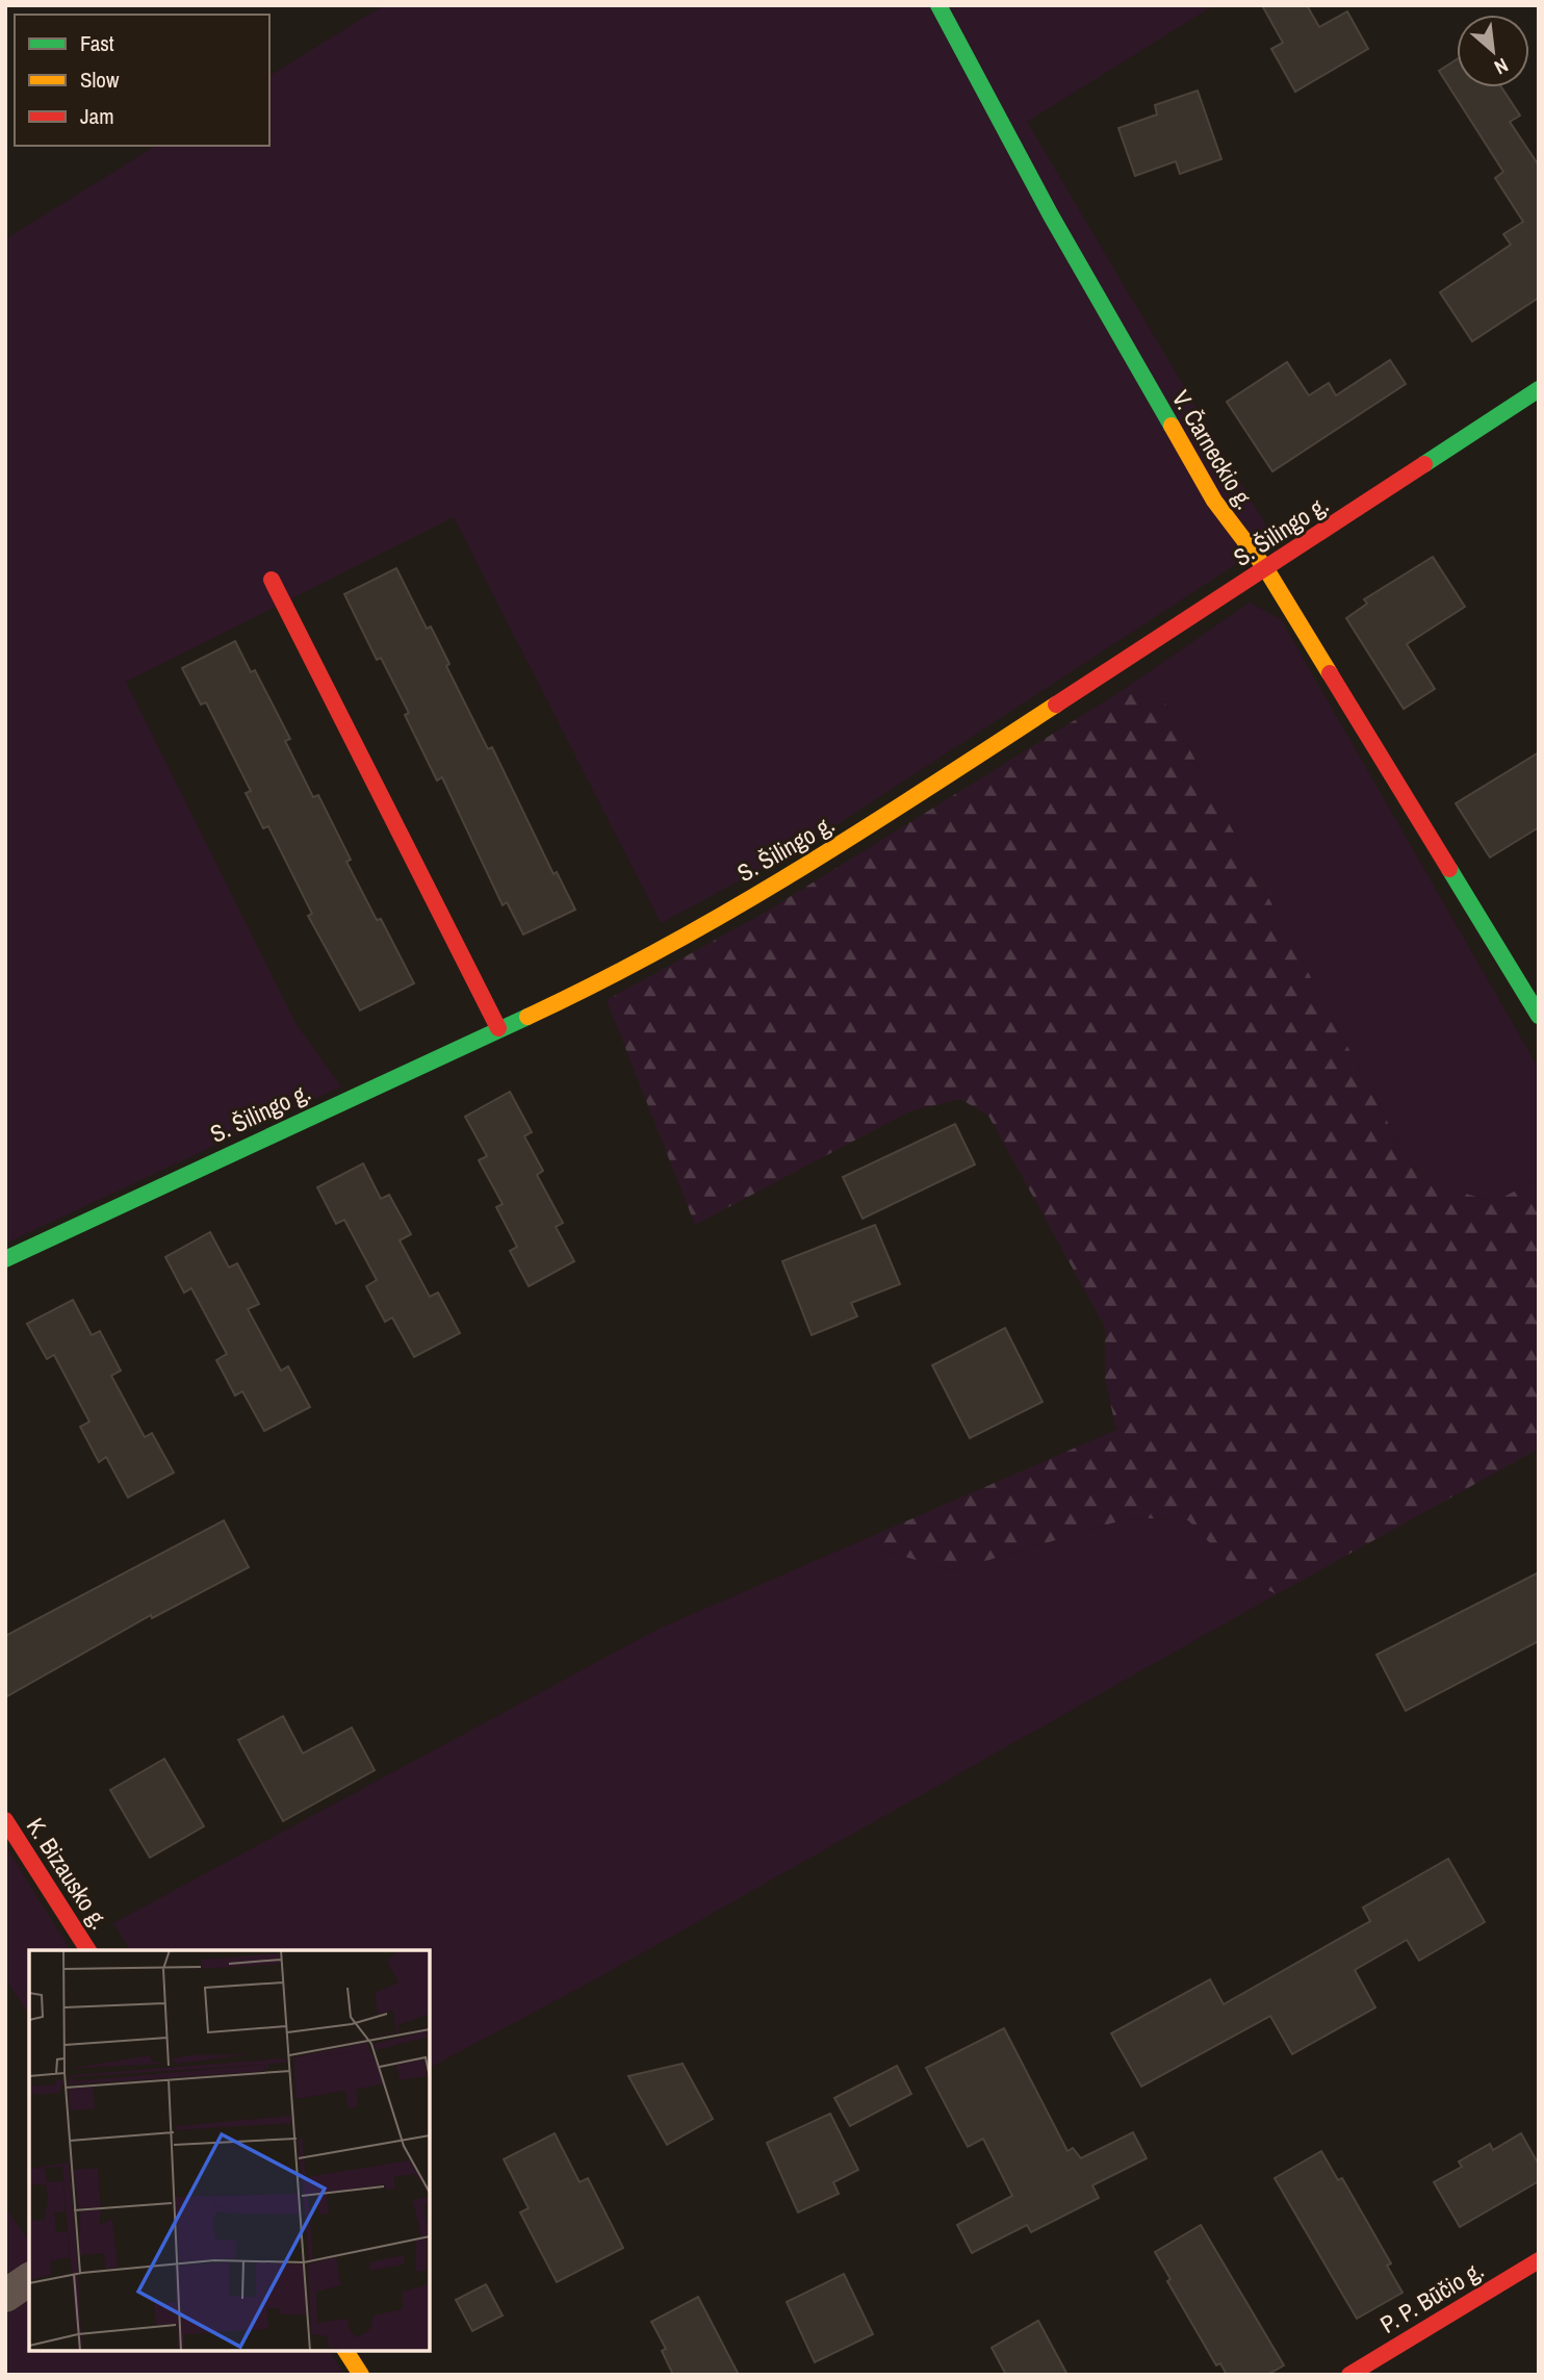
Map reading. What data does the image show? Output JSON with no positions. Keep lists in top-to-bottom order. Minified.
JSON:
{"streets":{"street":["V. Čarneckio g.","S. Šilingo g.","K. Bizausko g.","P. P. Būčio g."]},"crossings":[["V. Čarneckio g.","S. Šilingo g."]],"legend":["Fast","Slow","Jam"],"north":"bottom right"}
